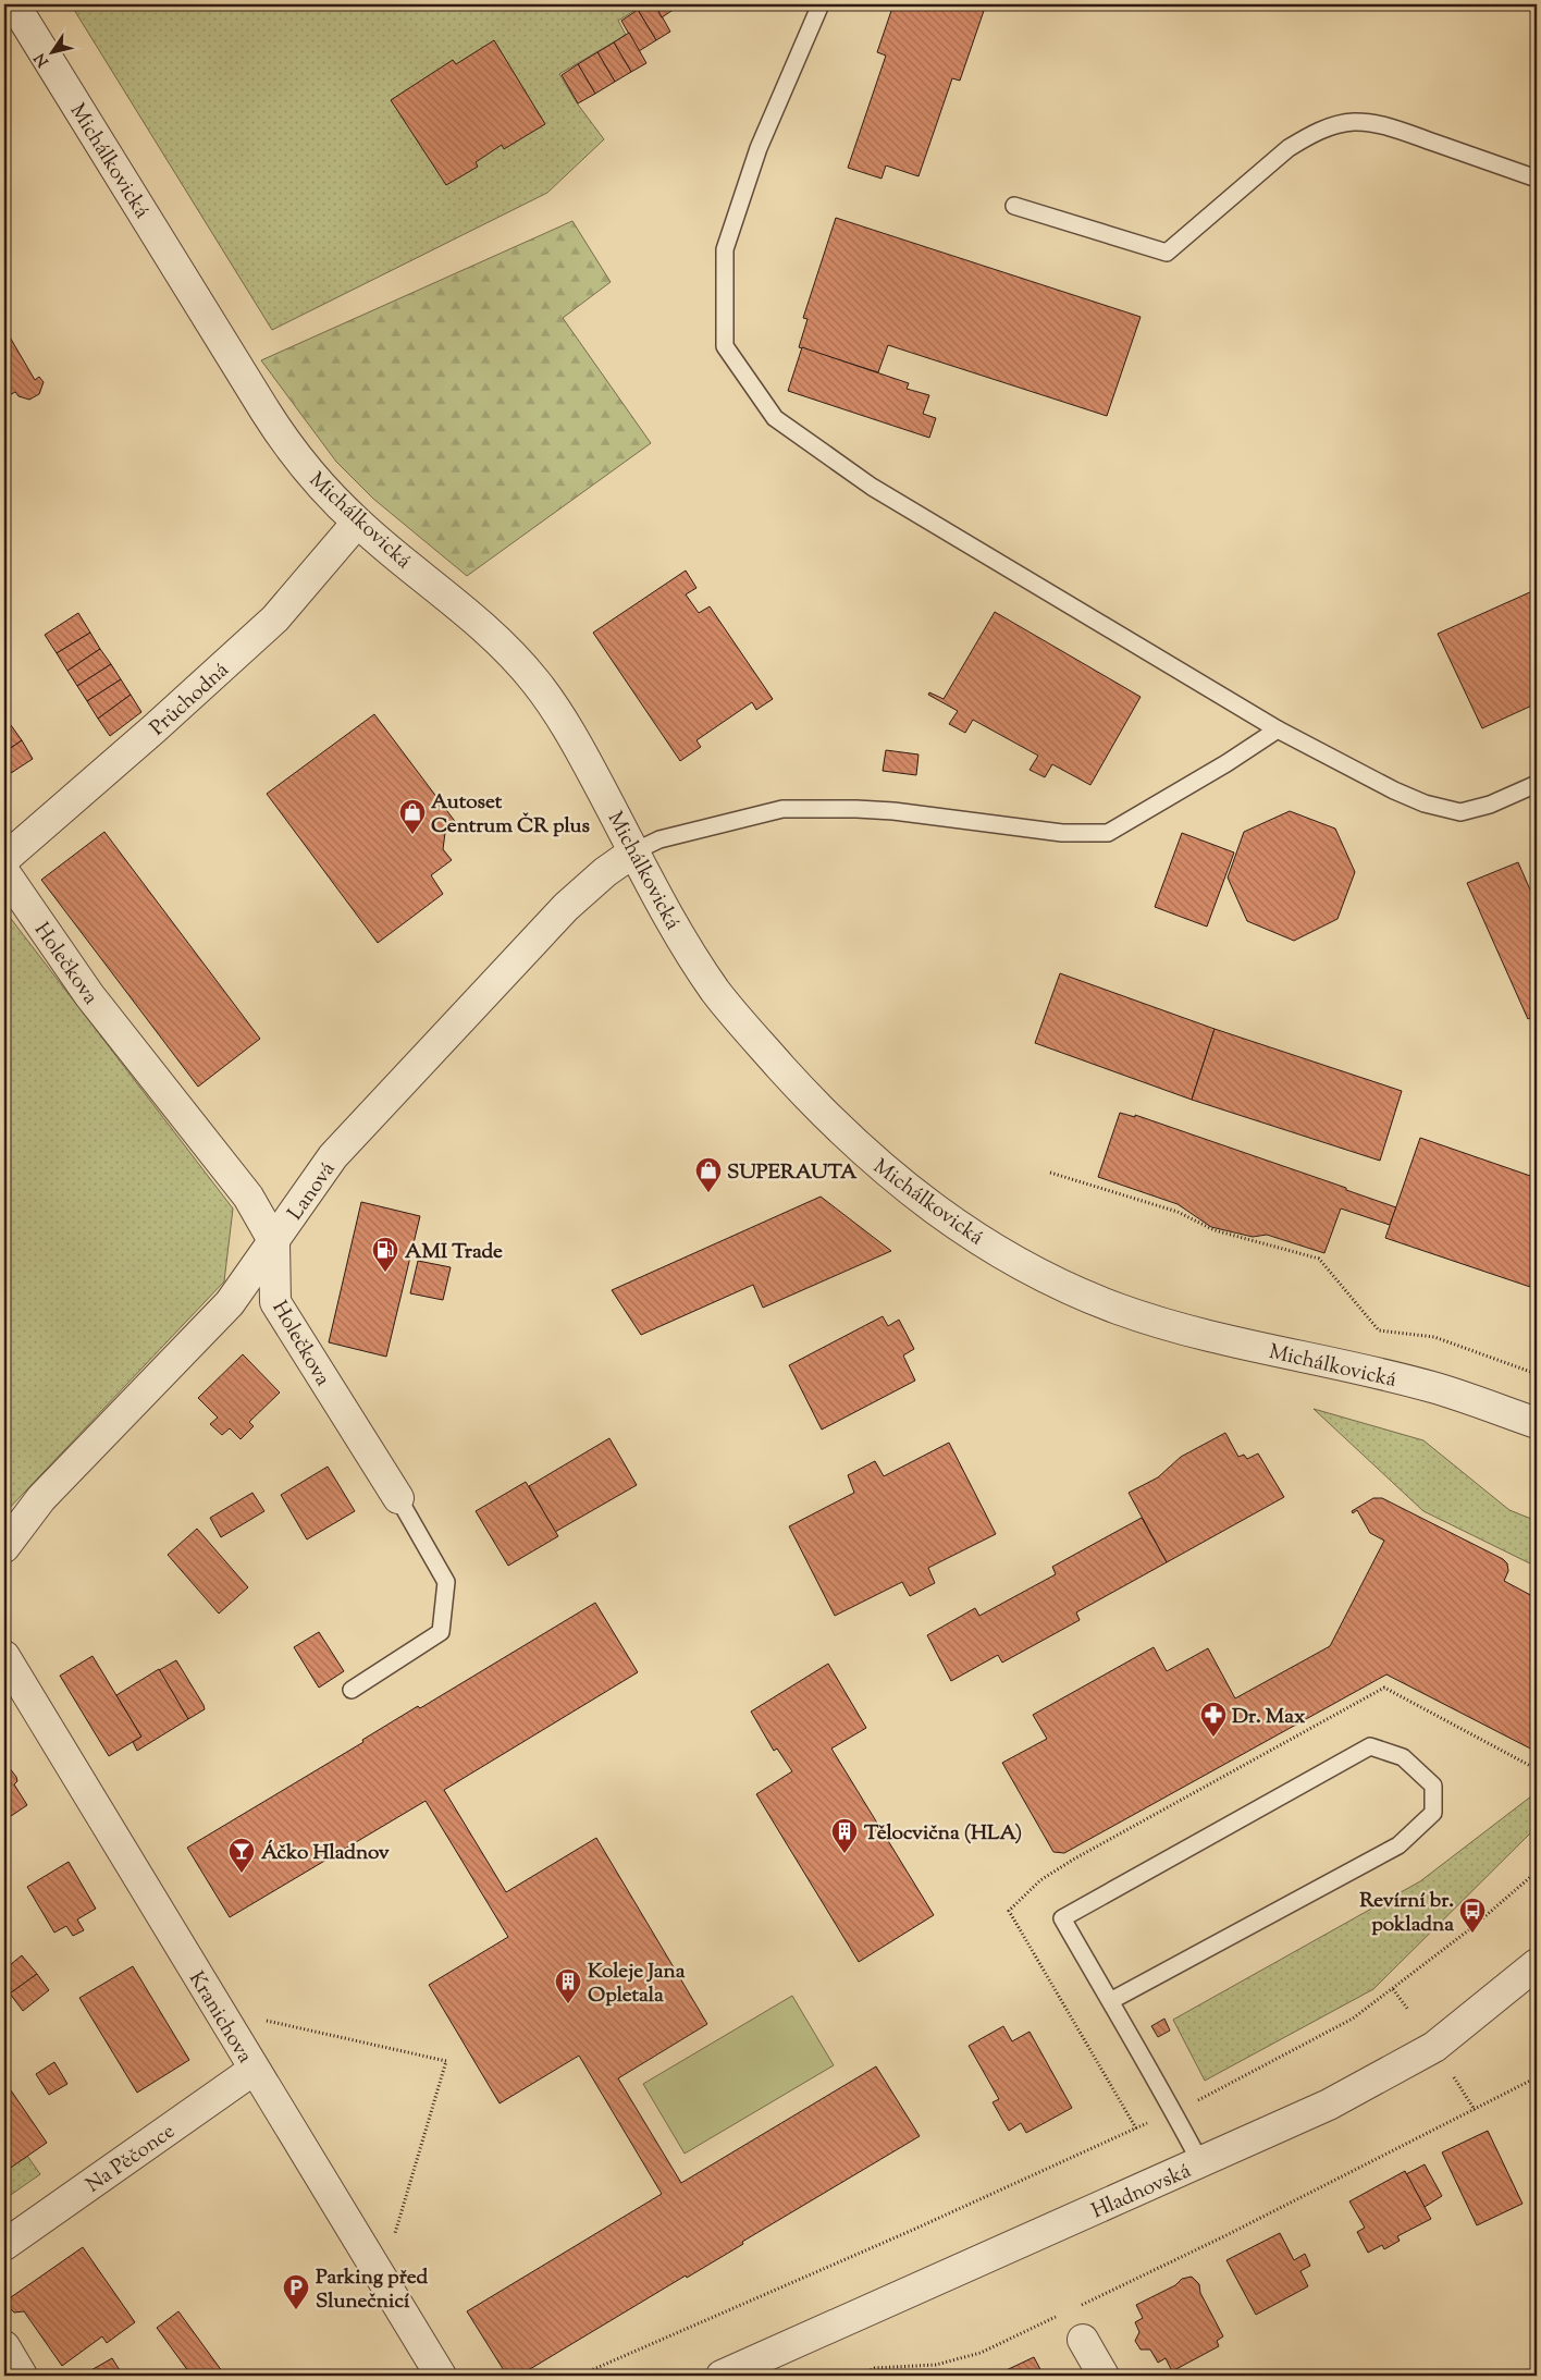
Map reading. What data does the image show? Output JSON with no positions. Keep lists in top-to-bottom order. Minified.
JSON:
{"streets":{"street":["Michálkovická","Průchodná","Holečkova","Lanová","Kranichova","Na Pěčonce","Hladnovská"]},"crossings":[["Michálkovická","Průchodná"],["Michálkovická","Lanová"],["Holečkova","Lanová"],["Kranichova","Na Pěčonce"]],"places":{"shop":["Autoset Centrum ČR plus","SUPERAUTA"],"fuel station":["AMI Trade"],"pharmacy":["Dr. Max"],"building":["Tělocvična (HLA)","Koleje Jana Opletala"],"bar":["Áčko Hladnov"],"bus stop":["Revírní br. pokladna"],"parking":["Parking před Slunečnicí"]},"north":"bottom left"}
